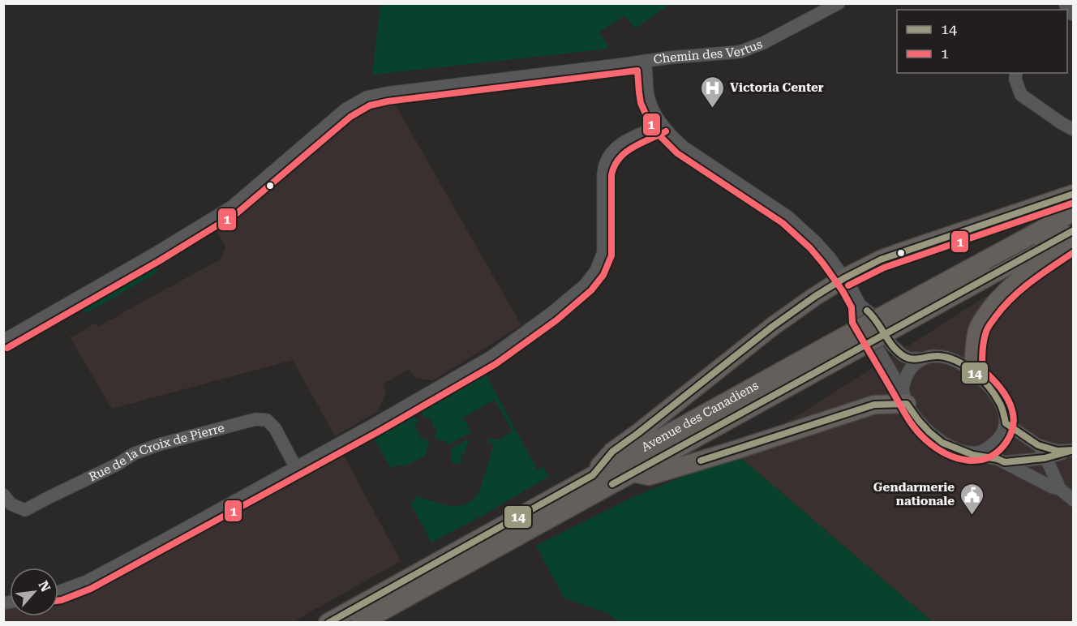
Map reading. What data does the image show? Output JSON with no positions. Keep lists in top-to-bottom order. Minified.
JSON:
{"streets":{"main road":["Avenue des Canadiens"],"street":["Chemin des Vertus","Rue de la Croix de Pierre"]},"places":{"hospital":["Victoria Center"],"public building":["Gendarmerie nationale"]},"lines":["transit line 1","transit line 14"],"legend":["14","1"],"north":"top right"}
